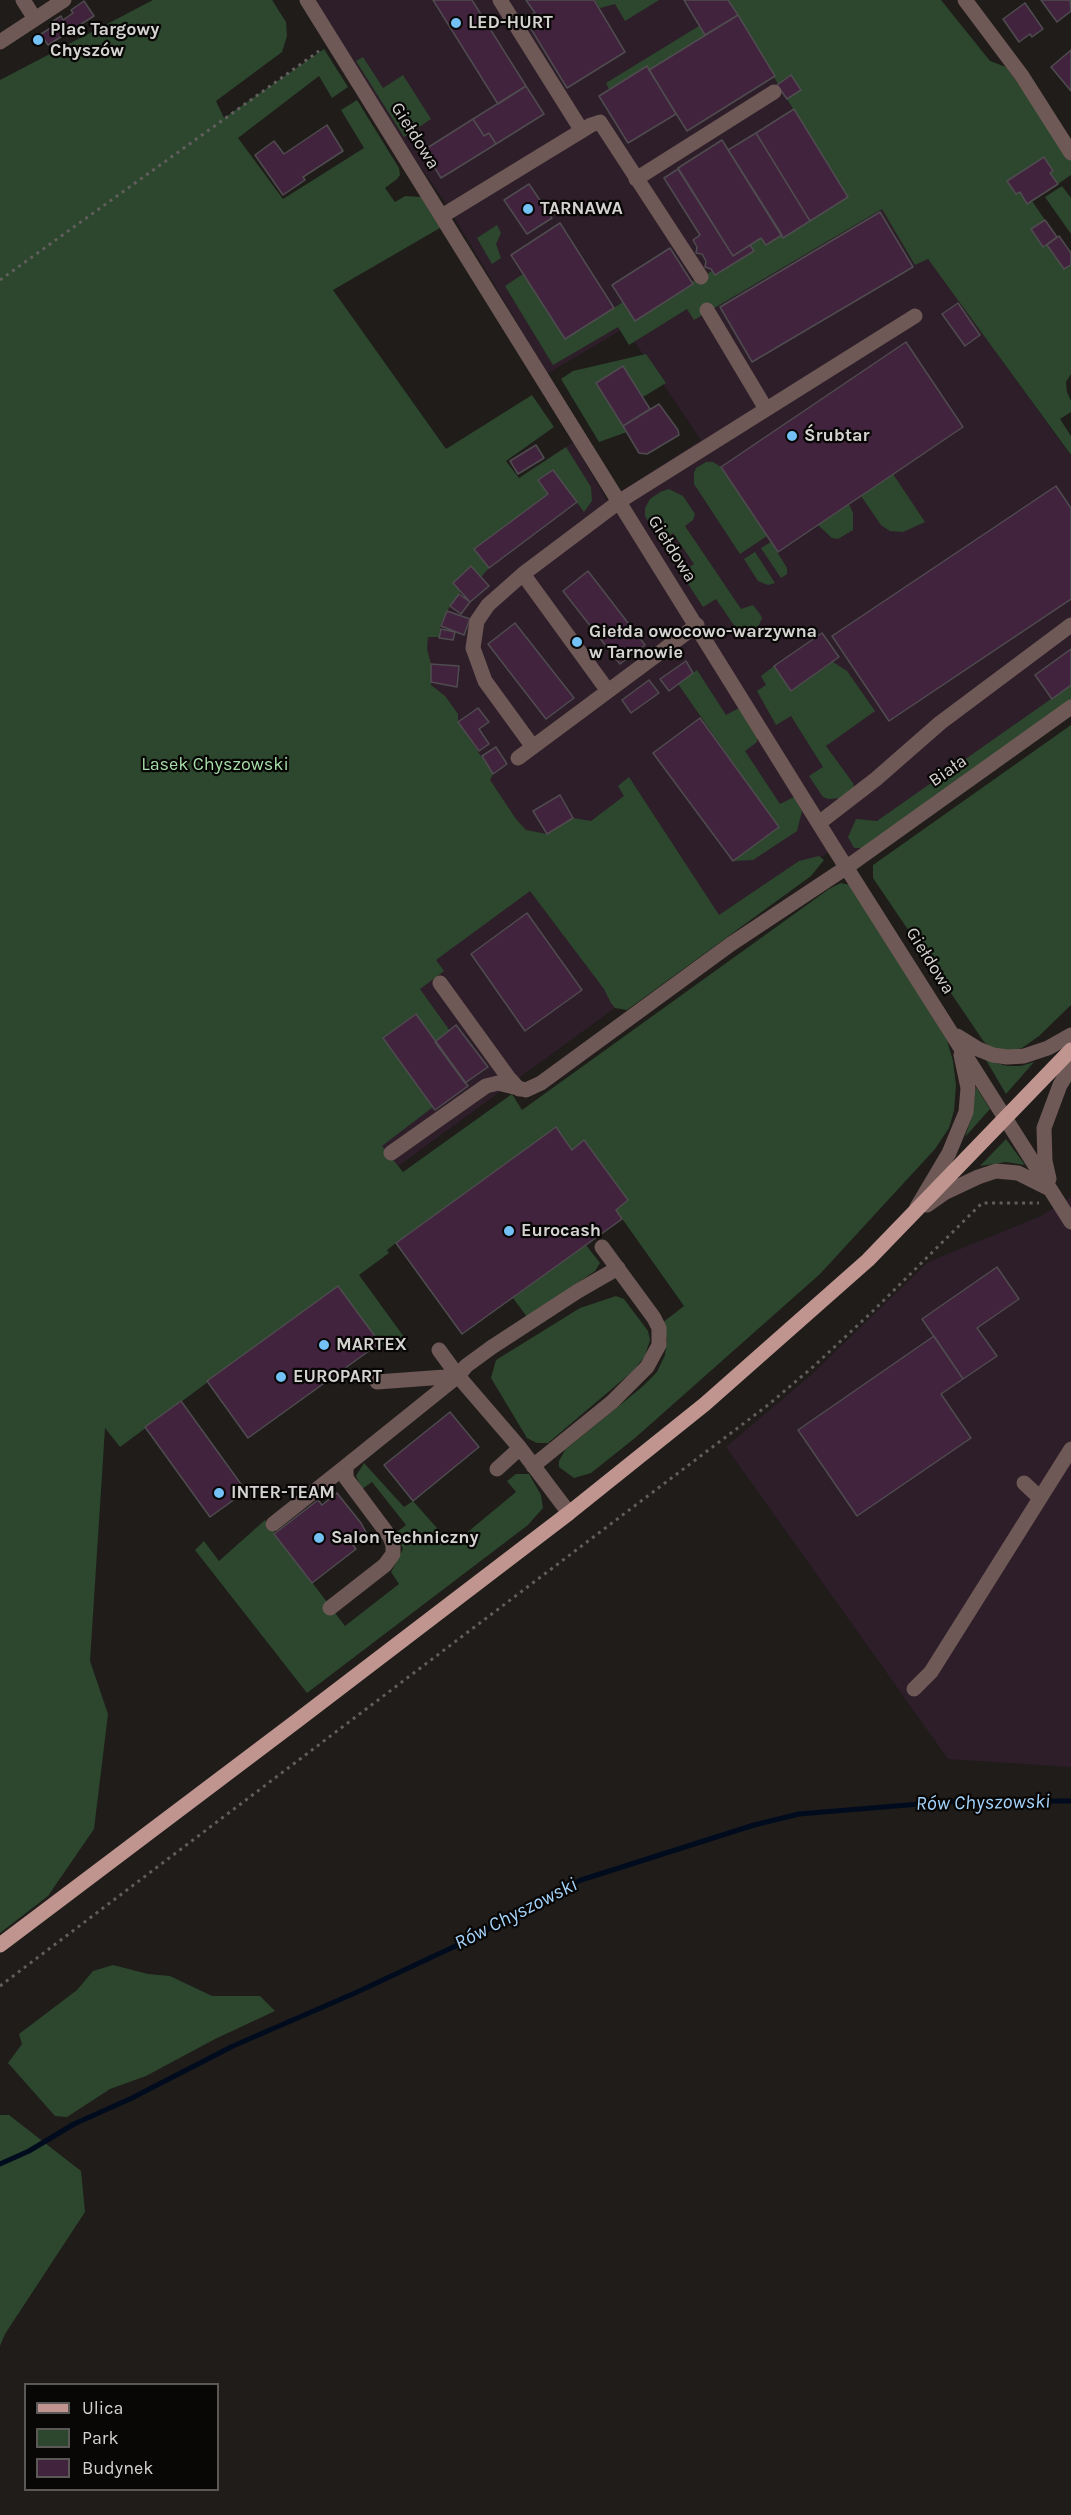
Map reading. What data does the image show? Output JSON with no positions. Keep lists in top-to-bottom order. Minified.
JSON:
{"streets":{"street":["Giełdowa","Biała"]},"crossings":[["Giełdowa","Biała"]],"water":["Rów Chyszowski"],"parks":["Lasek Chyszowski"],"places":["LED-HURT","Plac Targowy Chyszów","TARNAWA","Śrubtar","Giełda owocowo-warzywna w Tarnowie","Eurocash","MARTEX","EUROPART","INTER-TEAM","Salon Techniczny"],"legend":["Ulica","Park","Budynek"]}
